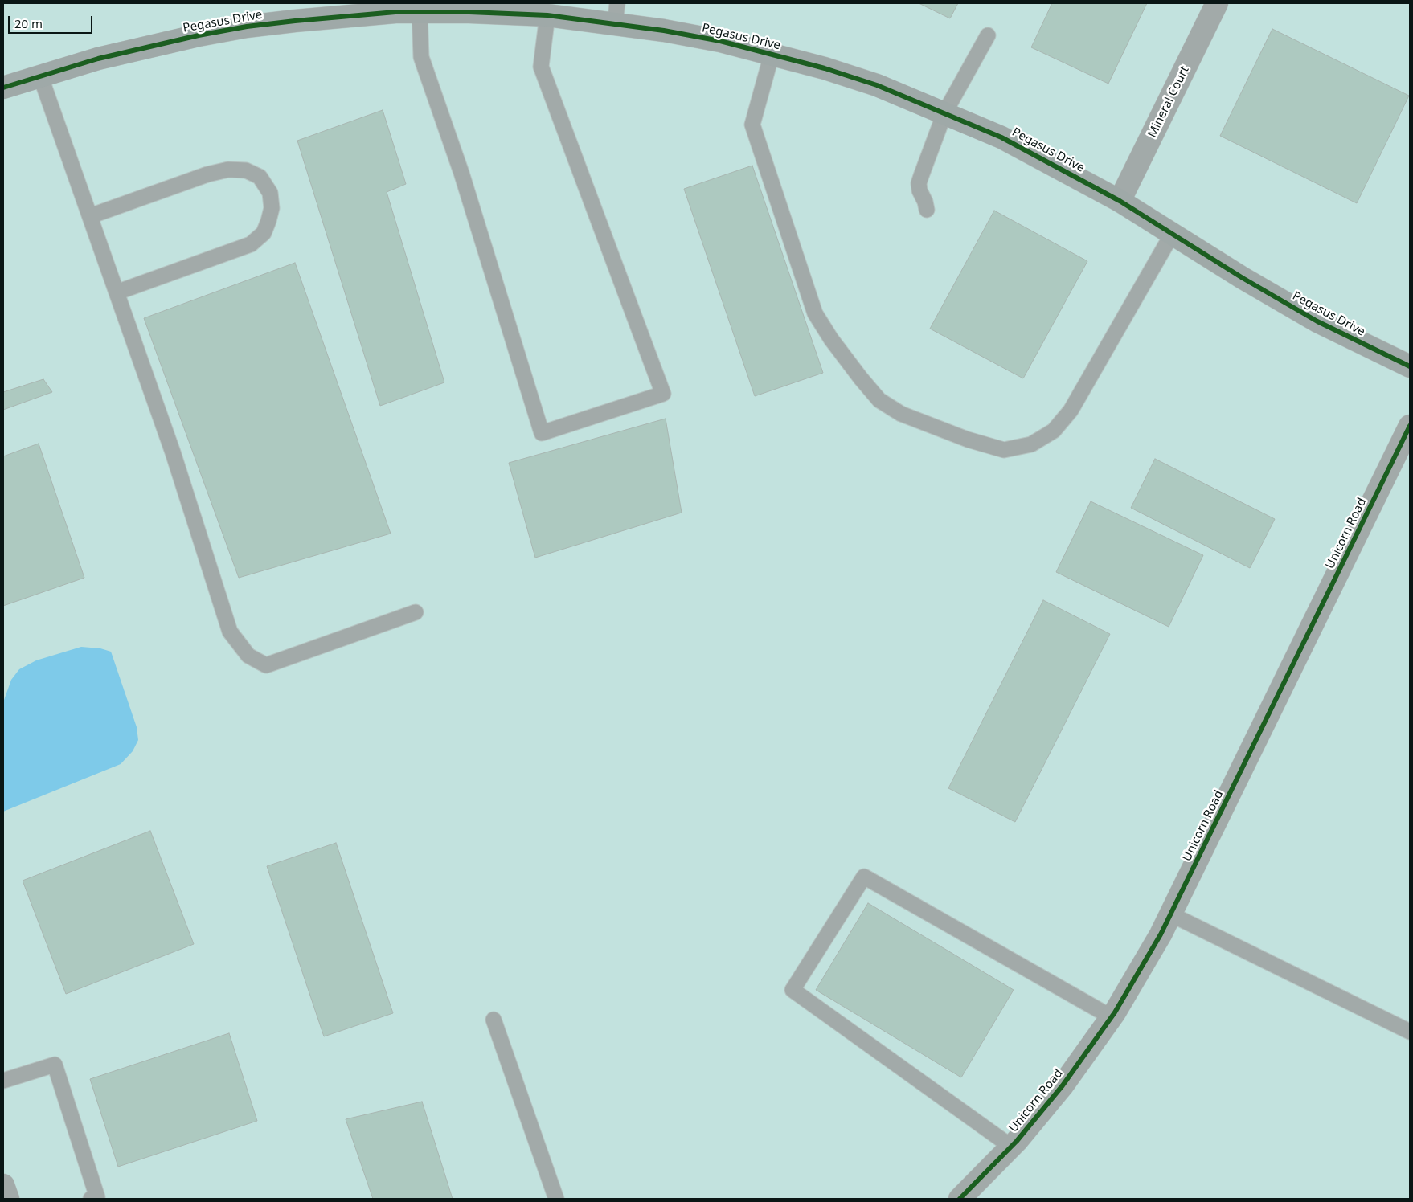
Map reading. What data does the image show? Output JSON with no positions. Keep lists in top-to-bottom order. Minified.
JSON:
{"streets":{"street":["Pegasus Drive","Mineral Court","Unicorn Road"]},"crossings":[["Pegasus Drive","Mineral Court"]],"scale_bar":"20 m"}
